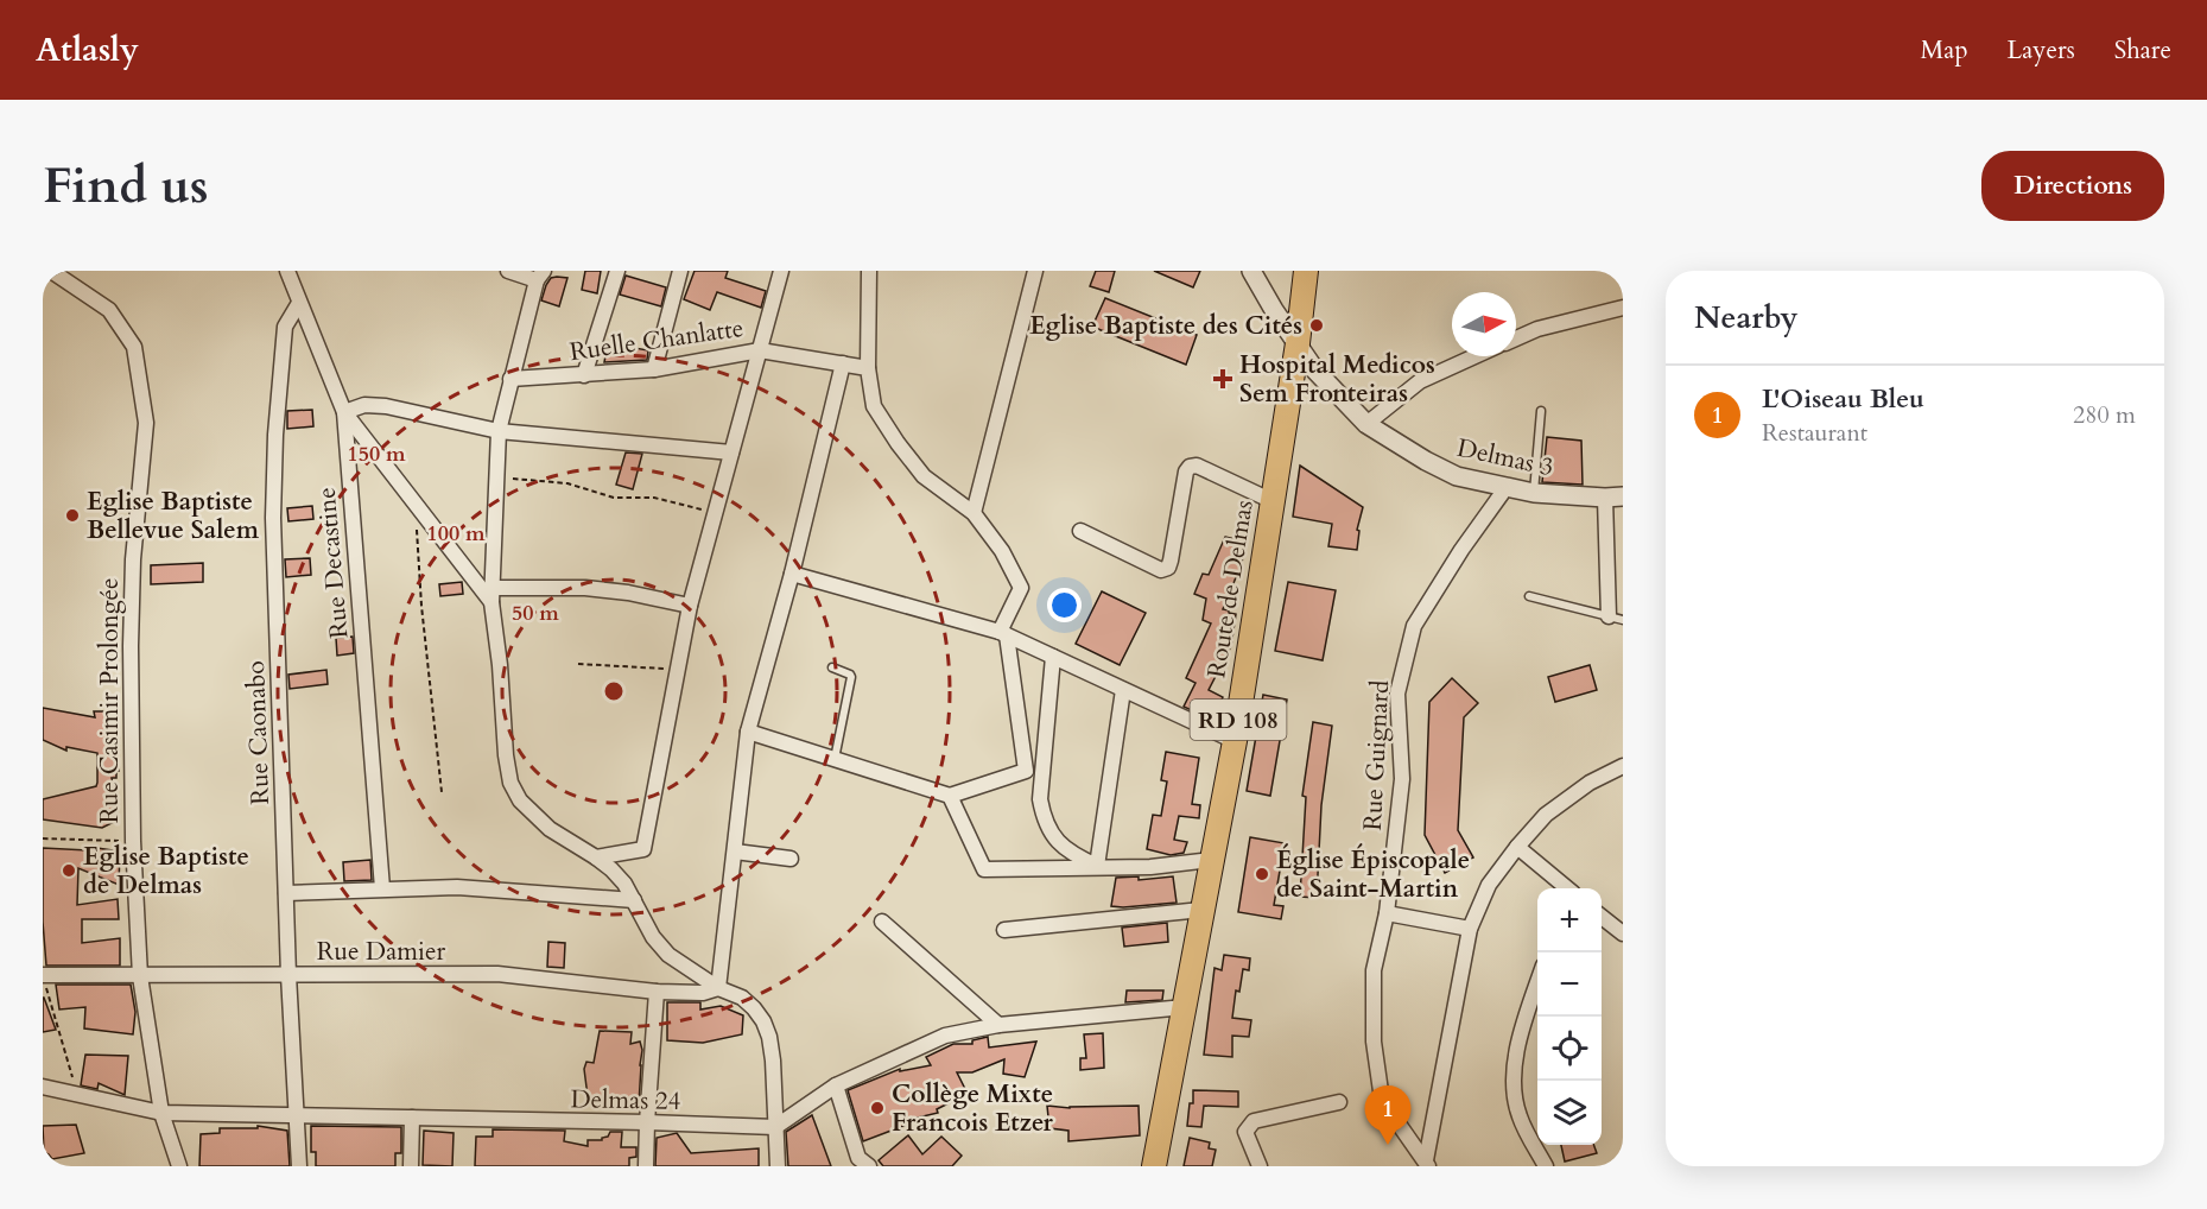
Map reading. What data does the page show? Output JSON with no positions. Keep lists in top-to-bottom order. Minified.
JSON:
{"streets":{"main road":["Route de Delmas","RD 108"],"street":["Ruelle Chanlatte","Delmas 3","Rue Decastine","Rue Casimir Prolongée","Rue Caonabo","Rue Guignard","Rue Damier","Delmas 24"]},"crossings":[["Delmas 3","Route de Delmas"],["Delmas 3","Rue Guignard"],["Rue Casimir Prolongée","Rue Damier"],["Rue Casimir Prolongée","Delmas 24"],["Rue Caonabo","Rue Damier"],["Rue Caonabo","Delmas 24"]],"places":{"other":["Eglise Baptiste des Cités","Eglise Baptiste Bellevue Salem","Eglise Baptiste de Delmas","Église Épiscopale de Saint-Martin","Collège Mixte Francois Etzer"],"health":["Hospital Medicos Sem Fronteiras"]},"north":"right","page":{"header":"Atlasly","nav":["Map","Layers","Share"],"buttons":"Directions","title":"Find us","heading":"Nearby","list":[{"mark":"1","name":"L'Oiseau Bleu","note":"Restaurant","value":"280 m"}],"map_buttons":["+","−"],"pins":"1"},"rings":["150 m","100 m","50 m"]}
